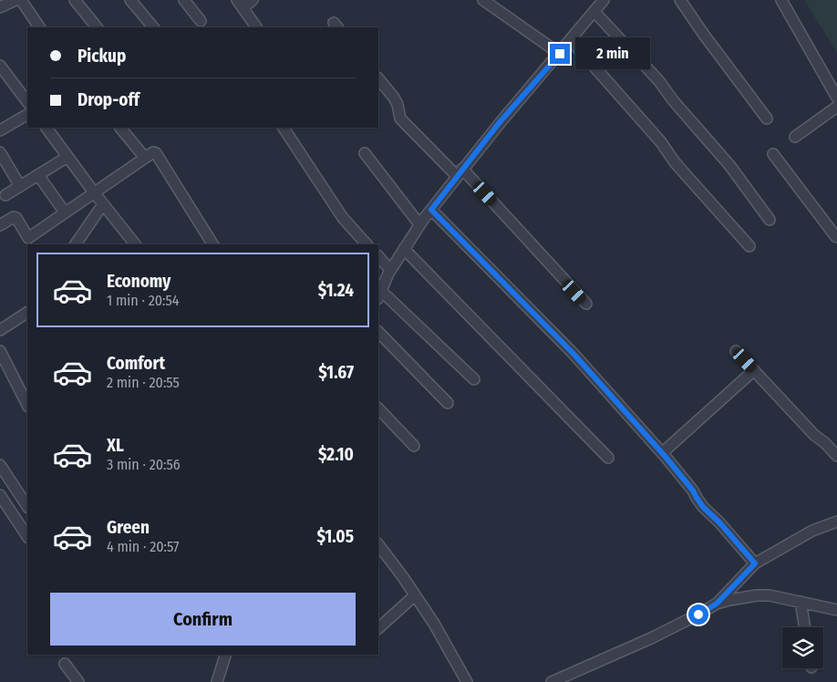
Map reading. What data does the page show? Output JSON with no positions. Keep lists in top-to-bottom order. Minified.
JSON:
{"page":{"banner":["Pickup","Drop-off"],"bubble":"2 min","list":[{"name":"Economy","note":"1 min · 20:54","value":"$1.24"},{"name":"Comfort","note":"2 min · 20:55","value":"$1.67"},{"name":"XL","note":"3 min · 20:56","value":"$2.10"},{"name":"Green","note":"4 min · 20:57","value":"$1.05"}],"buttons":"Confirm"}}
